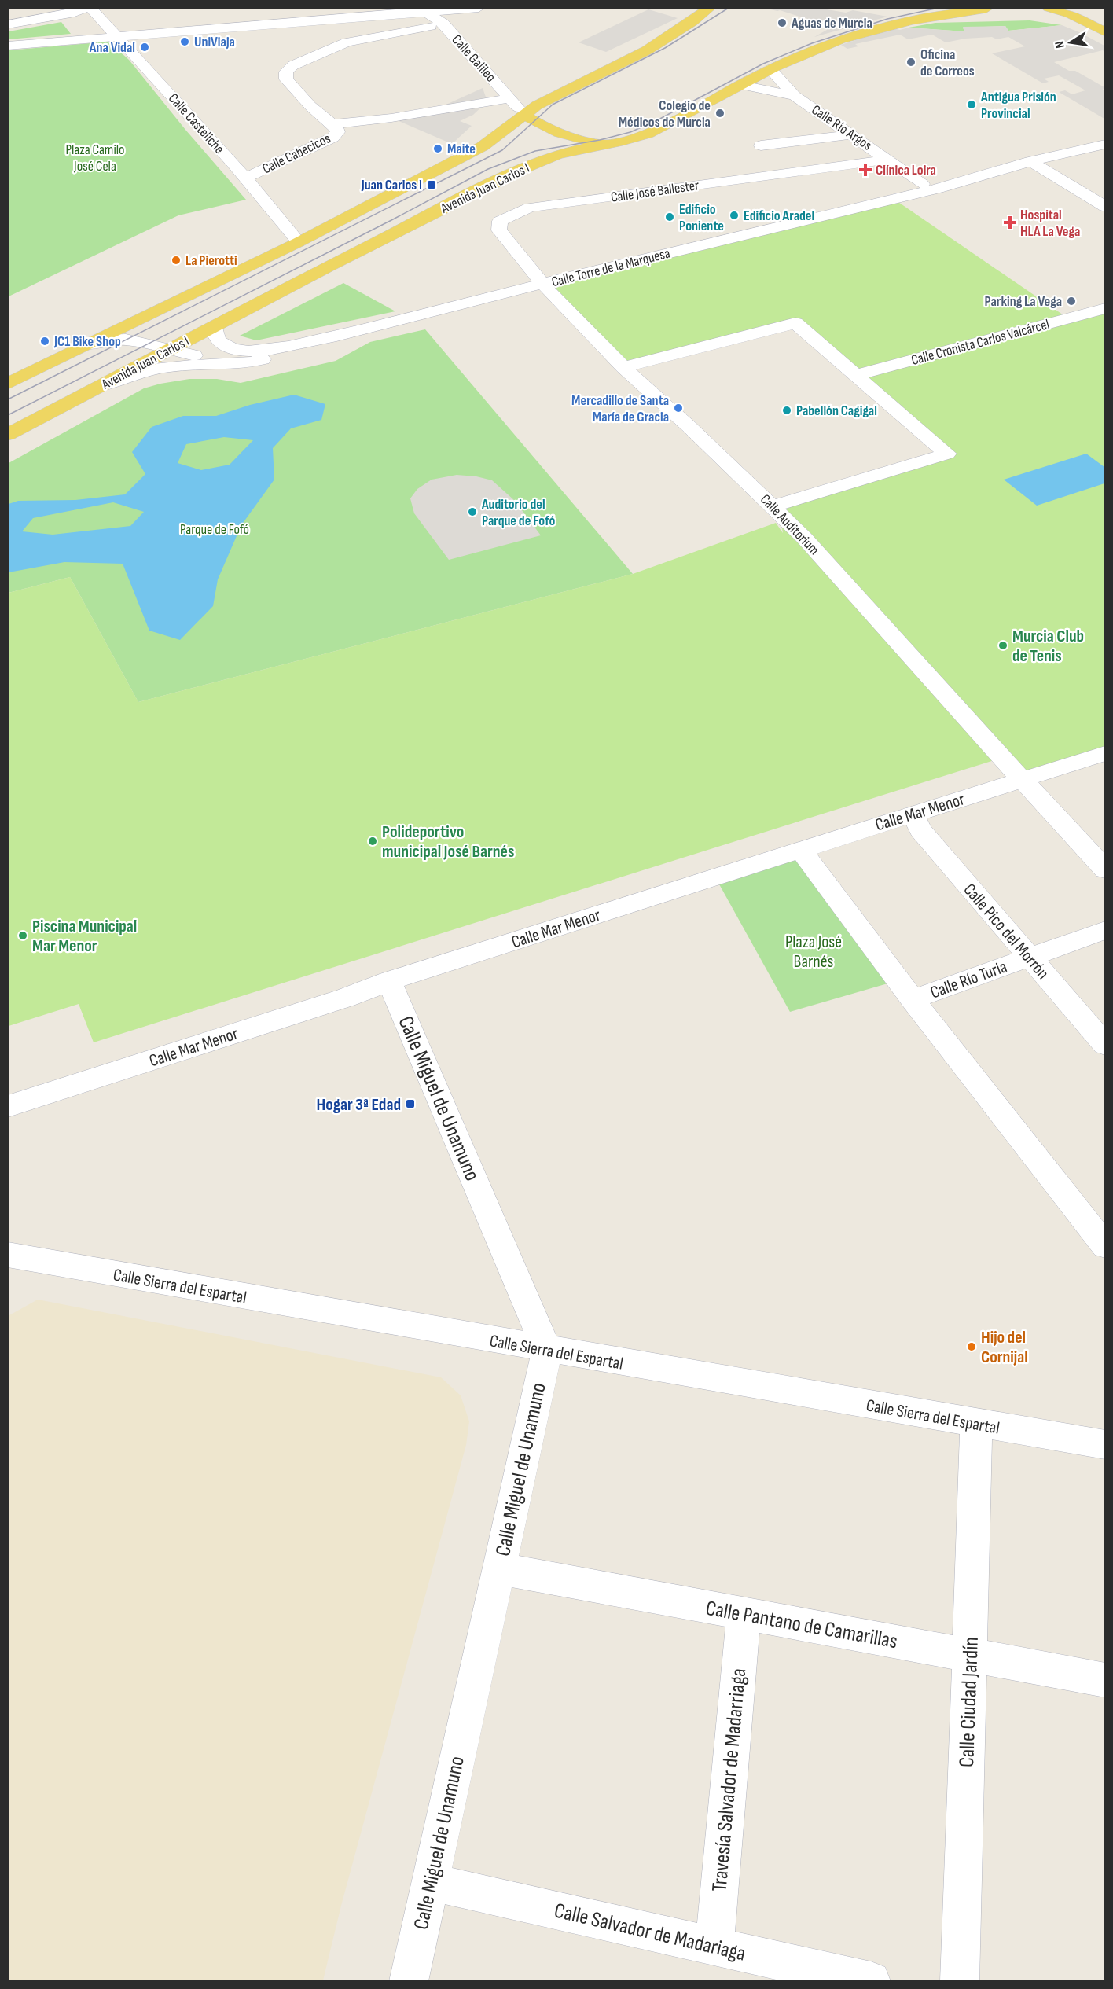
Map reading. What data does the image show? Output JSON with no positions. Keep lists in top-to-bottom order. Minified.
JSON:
{"streets":{"main road":["Avenida Juan Carlos I"],"street":["Calle Galileo","Calle Casteliche","Calle Río Argos","Calle Cabecicos","Calle José Ballester","Calle Torre de la Marquesa","Calle Cronista Carlos Valcárcel","Calle Auditorium","Calle Mar Menor","Calle Pico del Morrón","Calle Río Turia","Calle Miguel de Unamuno","Calle Sierra del Espartal","Calle Pantano de Camarillas","Calle Ciudad Jardín","Travesía Salvador de Madarriaga","Calle Salvador de Madariaga"]},"crossings":[["Calle Galileo","Calle Cabecicos"],["Calle Casteliche","Calle Cabecicos"],["Calle Río Argos","Avenida Juan Carlos I"],["Calle Río Argos","Calle José Ballester"],["Calle Río Argos","Calle Torre de la Marquesa"],["Avenida Juan Carlos I","Calle Torre de la Marquesa"],["Calle José Ballester","Calle Torre de la Marquesa"],["Calle José Ballester","Calle Auditorium"],["Calle Torre de la Marquesa","Calle Auditorium"],["Calle Auditorium","Calle Mar Menor"],["Calle Mar Menor","Calle Pico del Morrón"],["Calle Mar Menor","Calle Miguel de Unamuno"],["Calle Pico del Morrón","Calle Río Turia"],["Calle Miguel de Unamuno","Calle Sierra del Espartal"],["Calle Miguel de Unamuno","Calle Pantano de Camarillas"],["Calle Miguel de Unamuno","Calle Salvador de Madariaga"],["Calle Sierra del Espartal","Calle Ciudad Jardín"],["Calle Pantano de Camarillas","Calle Ciudad Jardín"],["Calle Pantano de Camarillas","Travesía Salvador de Madarriaga"],["Travesía Salvador de Madarriaga","Calle Salvador de Madariaga"]],"parks":["Plaza Camilo José Cela","Parque de Fofó","Plaza José Barnés"],"places":{"other":["Aguas de Murcia","UniViaja","Ana Vidal","Oficina de Correos","Antigua Prisión Provincial","Colegio de Médicos de Murcia","Maite","Edificio Aradel","Edificio Poniente","La Pierotti","Parking La Vega","JC1 Bike Shop","Mercadillo de Santa María de Gracia","Pabellón Cagigal","Auditorio del Parque de Fofó","Murcia Club de Tenis","Polideportivo municipal José Barnés","Piscina Municipal Mar Menor","Hijo del Cornijal"],"health":["Clínica Loira","Hospital HLA La Vega"],"transit":["Juan Carlos I","Hogar 3ª Edad"]},"north":"left"}
